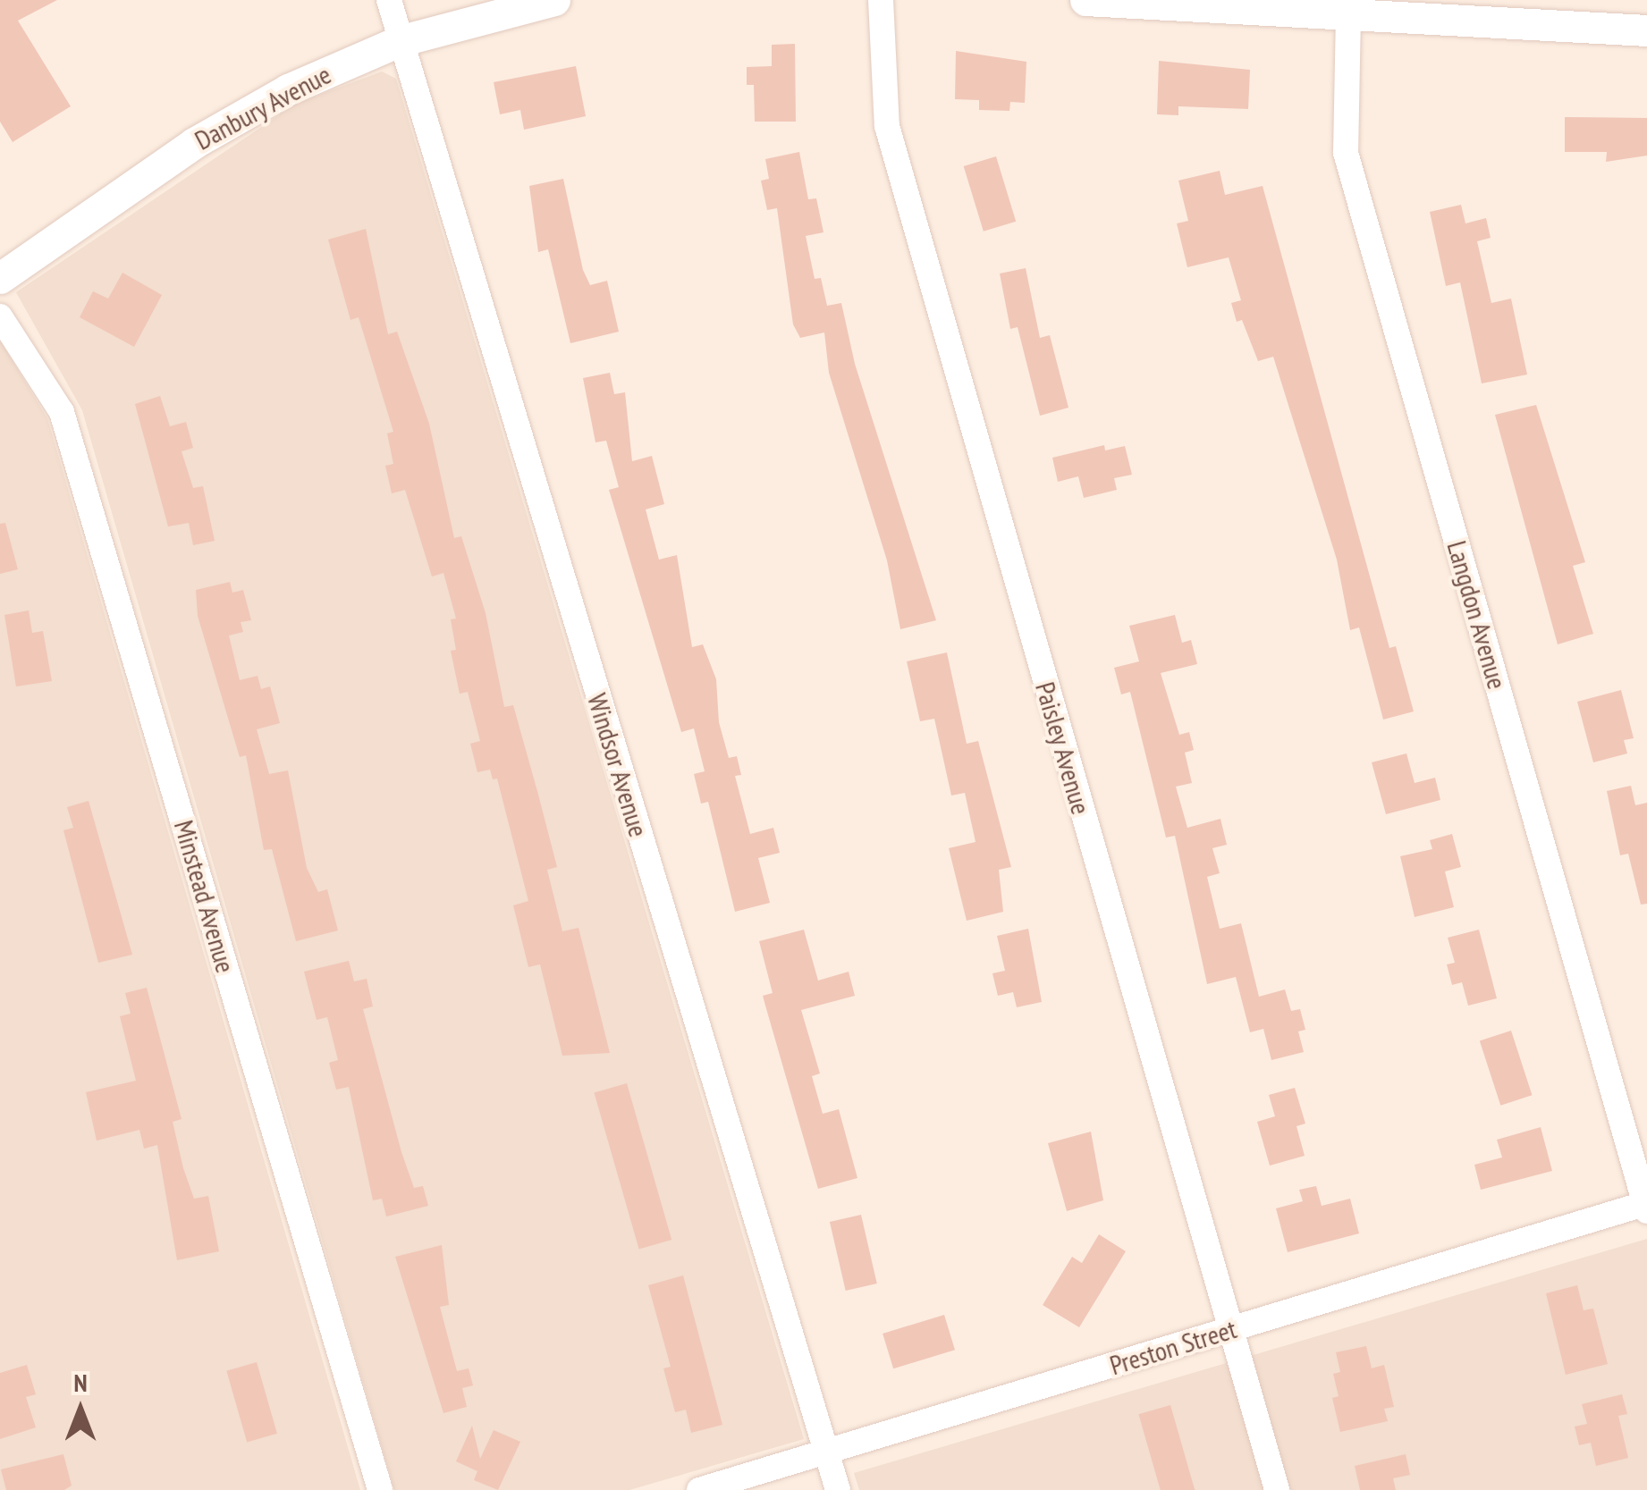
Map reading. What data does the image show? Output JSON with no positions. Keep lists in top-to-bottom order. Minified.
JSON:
{"streets":{"street":["Danbury Avenue","Langdon Avenue","Paisley Avenue","Windsor Avenue","Minstead Avenue","Preston Street"]},"crossings":[["Danbury Avenue","Windsor Avenue"],["Langdon Avenue","Preston Street"],["Paisley Avenue","Preston Street"],["Windsor Avenue","Preston Street"]],"north":"top"}
